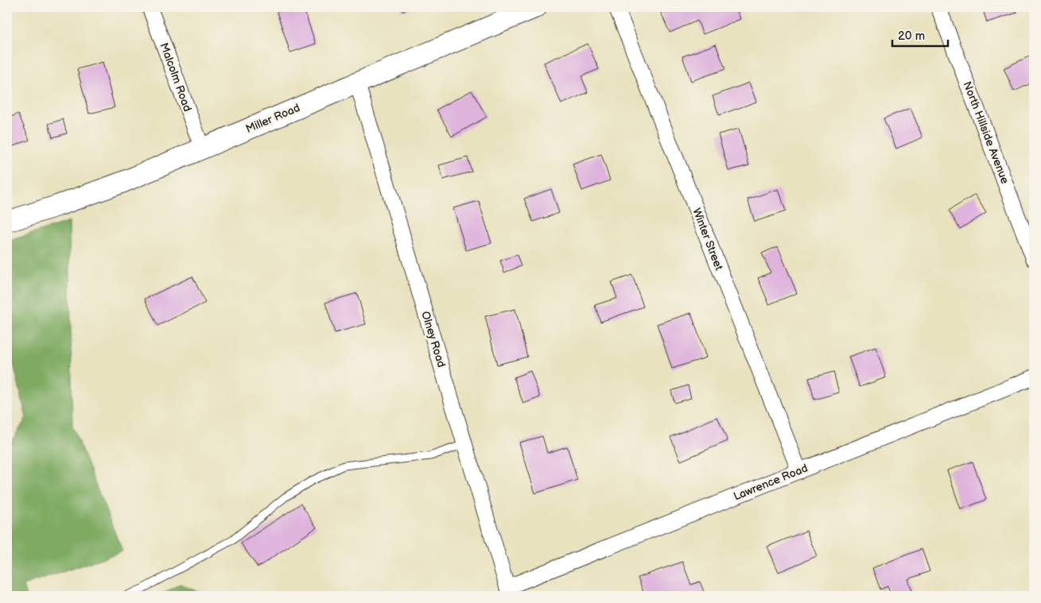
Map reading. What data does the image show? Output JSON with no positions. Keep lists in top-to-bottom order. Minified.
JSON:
{"streets":{"street":["Malcolm Road","Miller Road","North Hillside Avenue","Winter Street","Olney Road","Lawrence Road"]},"crossings":[["Malcolm Road","Miller Road"],["Miller Road","Olney Road"],["Winter Street","Lawrence Road"],["Olney Road","Lawrence Road"]],"scale_bar":"20 m"}
